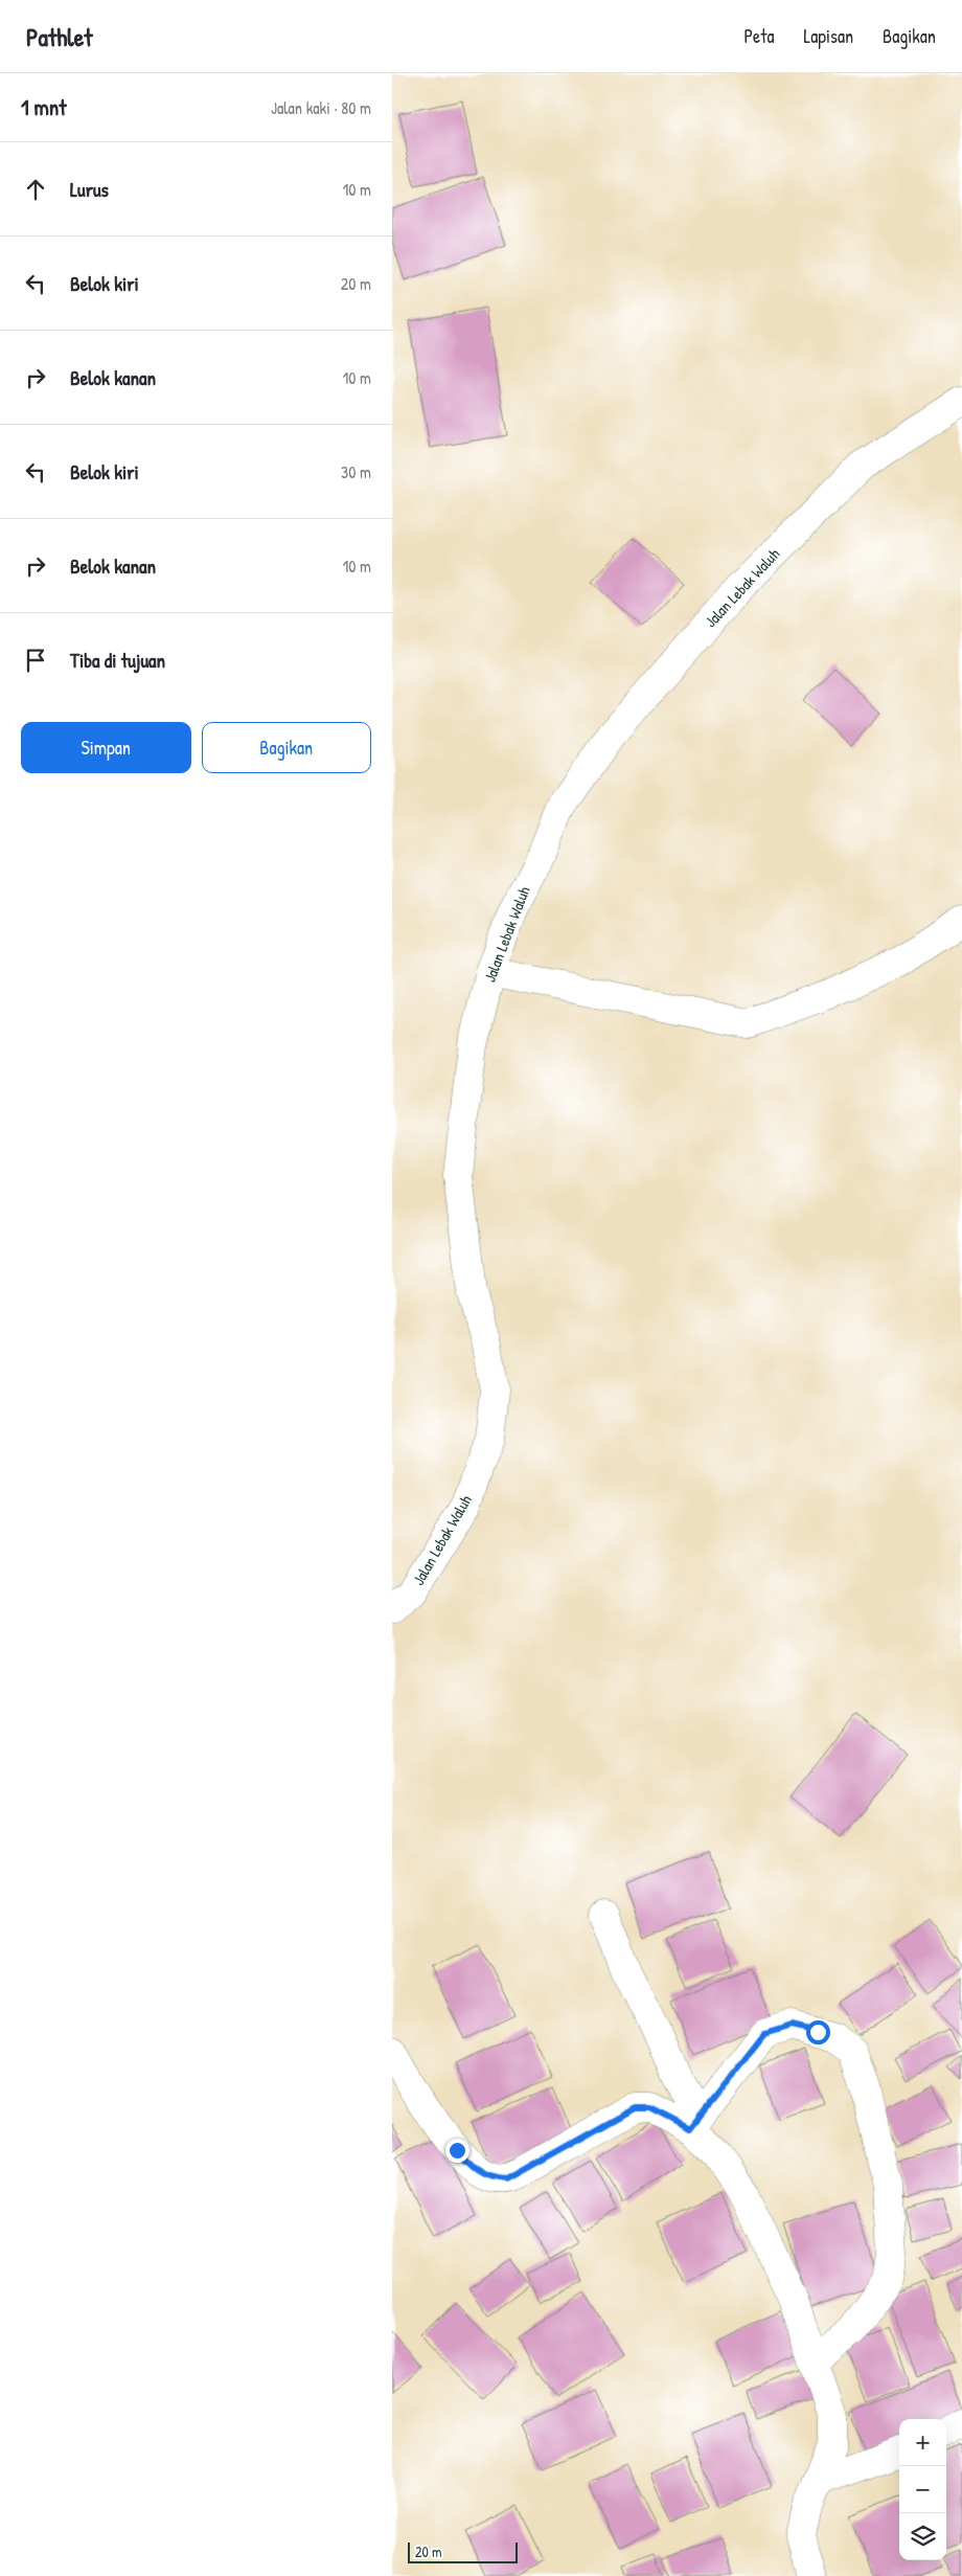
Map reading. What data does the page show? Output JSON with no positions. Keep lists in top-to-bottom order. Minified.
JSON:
{"streets":{"street":["Jalan Lebak Waluh"]},"scale_bar":"20 m","page":{"header":"Pathlet","nav":["Peta","Lapisan","Bagikan"],"heading":["1 mnt","Jalan kaki · 80 m"],"list":[["Lurus","10 m"],["Belok kiri","20 m"],["Belok kanan","10 m"],["Belok kiri","30 m"],["Belok kanan","10 m"],"Tiba di tujuan"],"buttons":["Simpan","Bagikan"],"map_buttons":["+","−"],"scale":"20 m"}}
